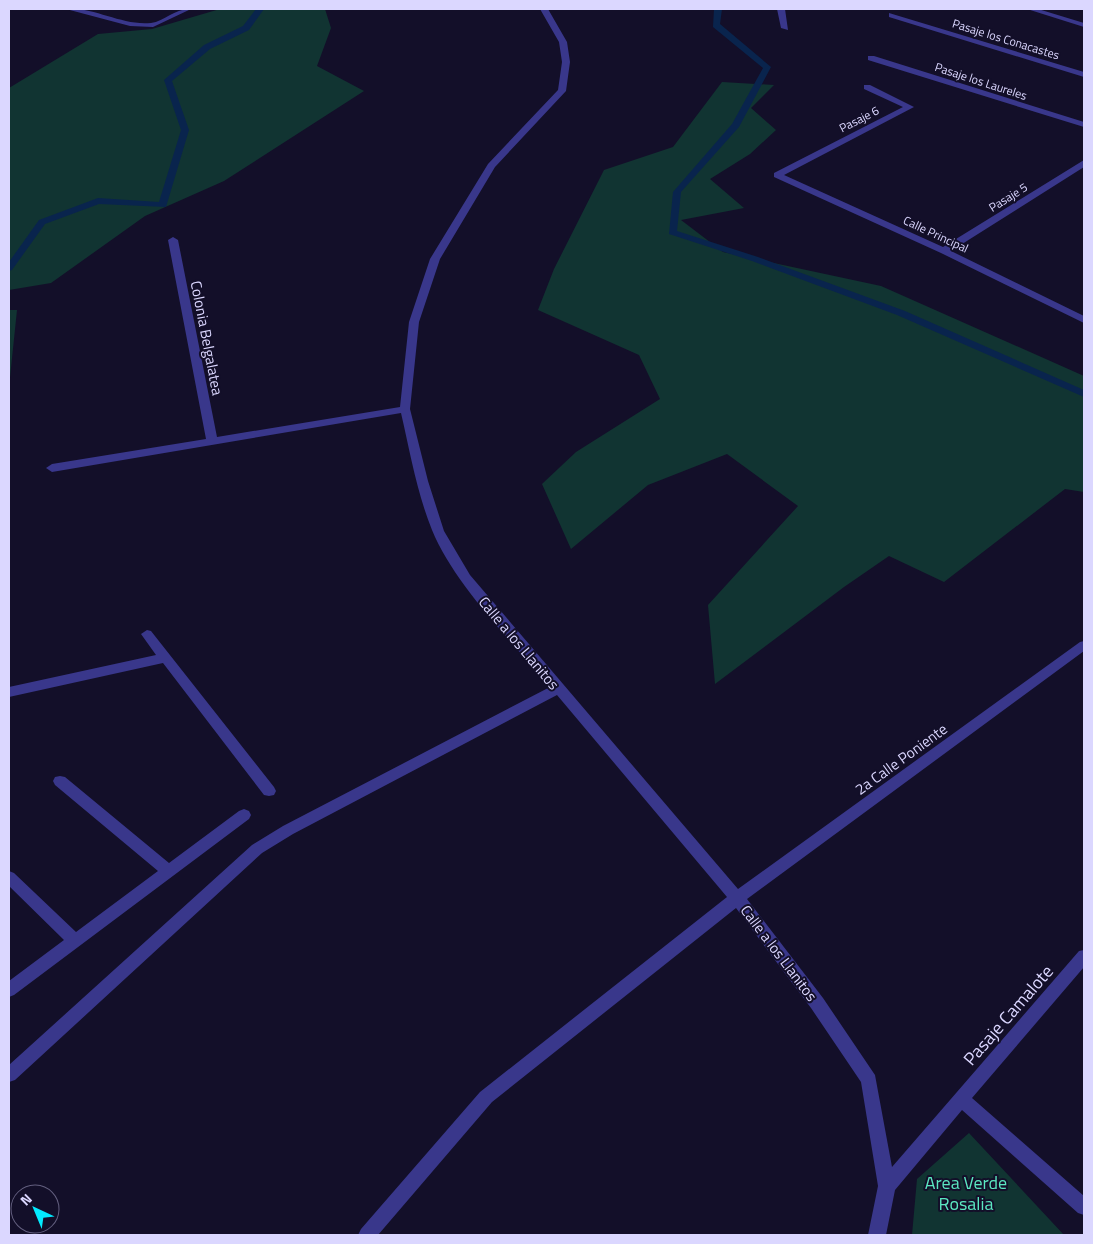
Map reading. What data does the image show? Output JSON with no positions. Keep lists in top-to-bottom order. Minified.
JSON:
{"streets":{"street":["Pasaje los Conacastes","Pasaje los Laureles","Pasaje 6","Pasaje 5","Calle Principal","Colonia Belgalatea","Calle a los Llanitos","2a Calle Poniente","Pasaje Camalote"]},"crossings":[["Pasaje 6","Calle Principal"],["Pasaje 5","Calle Principal"],["Calle a los Llanitos","2a Calle Poniente"],["Calle a los Llanitos","Pasaje Camalote"]],"parks":["Area Verde Rosalia"],"north":"top left"}
